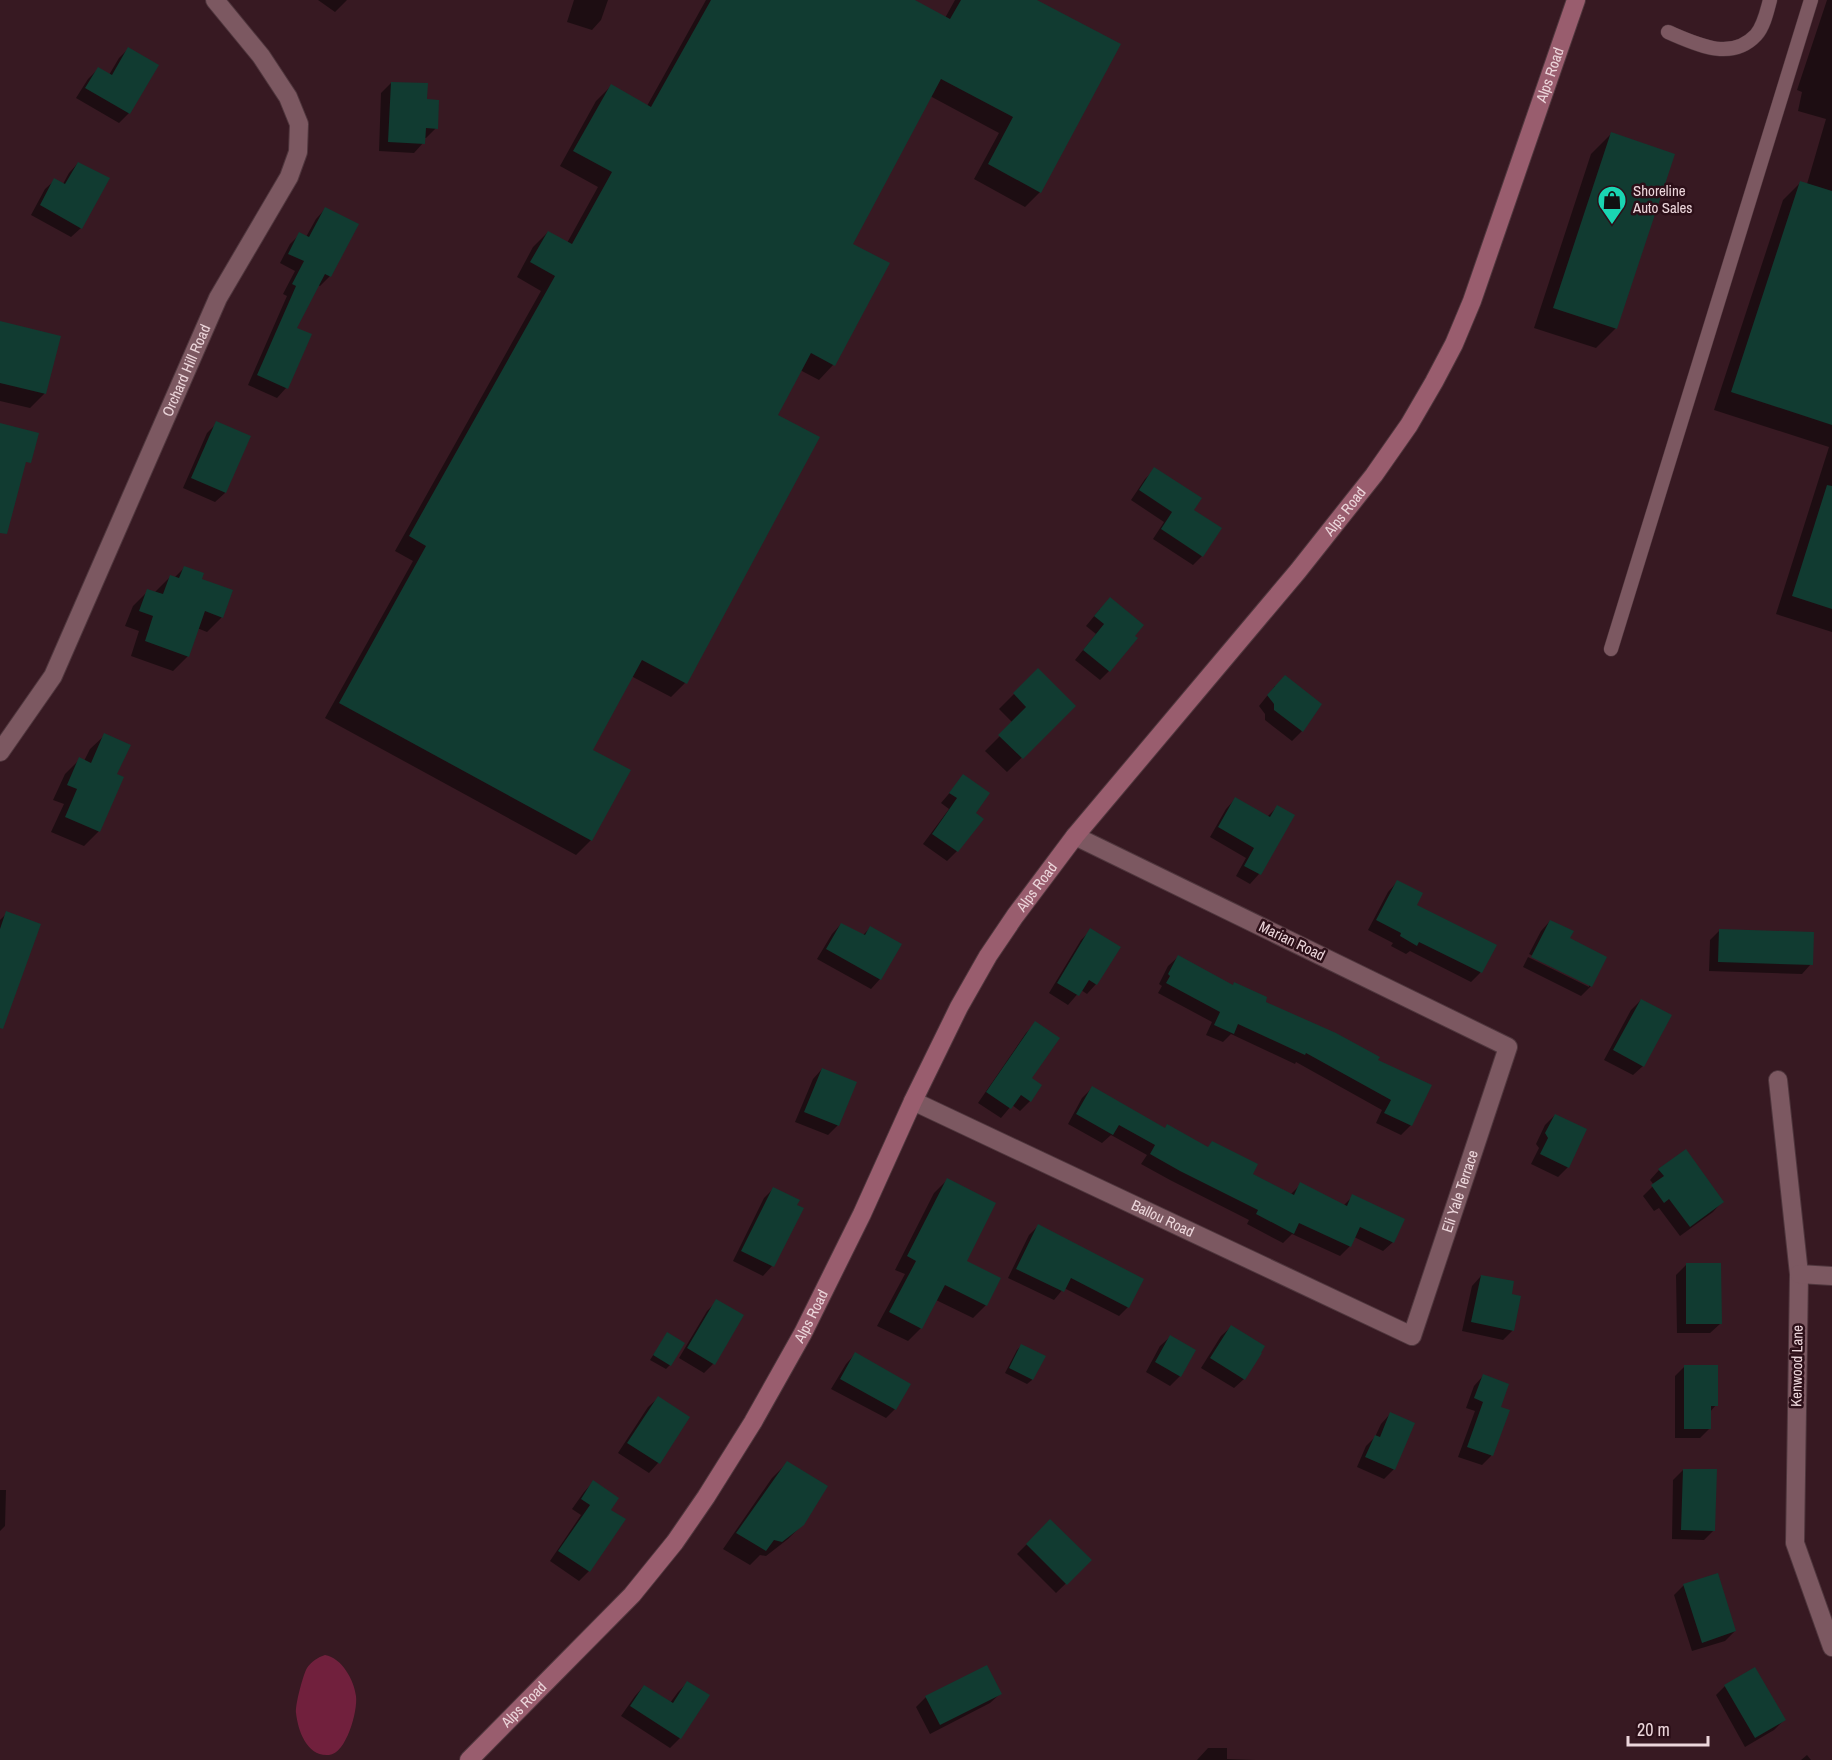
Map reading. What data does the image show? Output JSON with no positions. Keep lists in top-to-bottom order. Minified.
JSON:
{"streets":{"street":["Alps Road","Orchard Hill Road","Marian Road","Eli Yale Terrace","Ballou Road","Kenwood Lane"]},"crossings":[["Alps Road","Marian Road"],["Alps Road","Ballou Road"],["Marian Road","Eli Yale Terrace"],["Eli Yale Terrace","Ballou Road"]],"places":{"shop":["Shoreline Auto Sales"]},"scale_bar":"20 m"}
